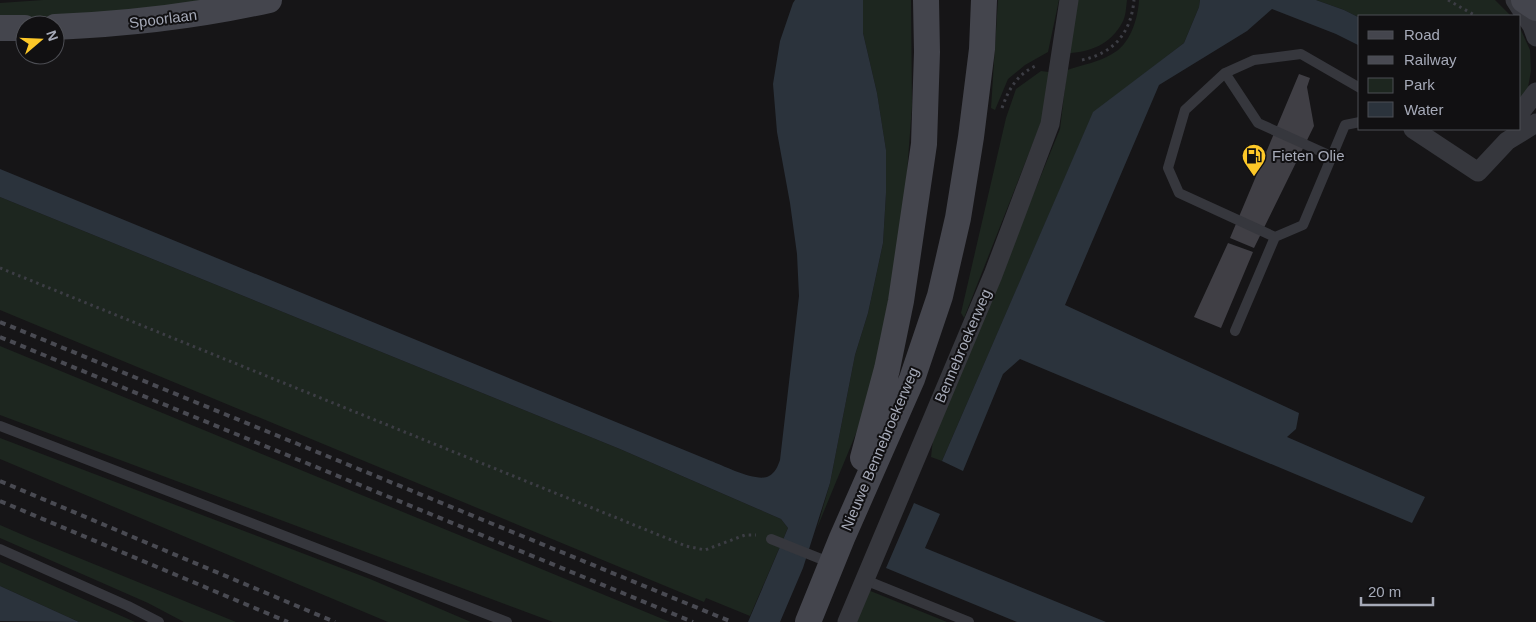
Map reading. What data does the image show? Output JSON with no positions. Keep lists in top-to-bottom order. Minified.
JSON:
{"streets":{"main road":["Spoorlaan","Nieuwe Bennebroekerweg"],"street":["Bennebroekerweg"]},"places":{"fuel station":["Fieten Olie"]},"legend":["Road","Railway","Park","Water"],"scale_bar":"20 m","north":"right"}
